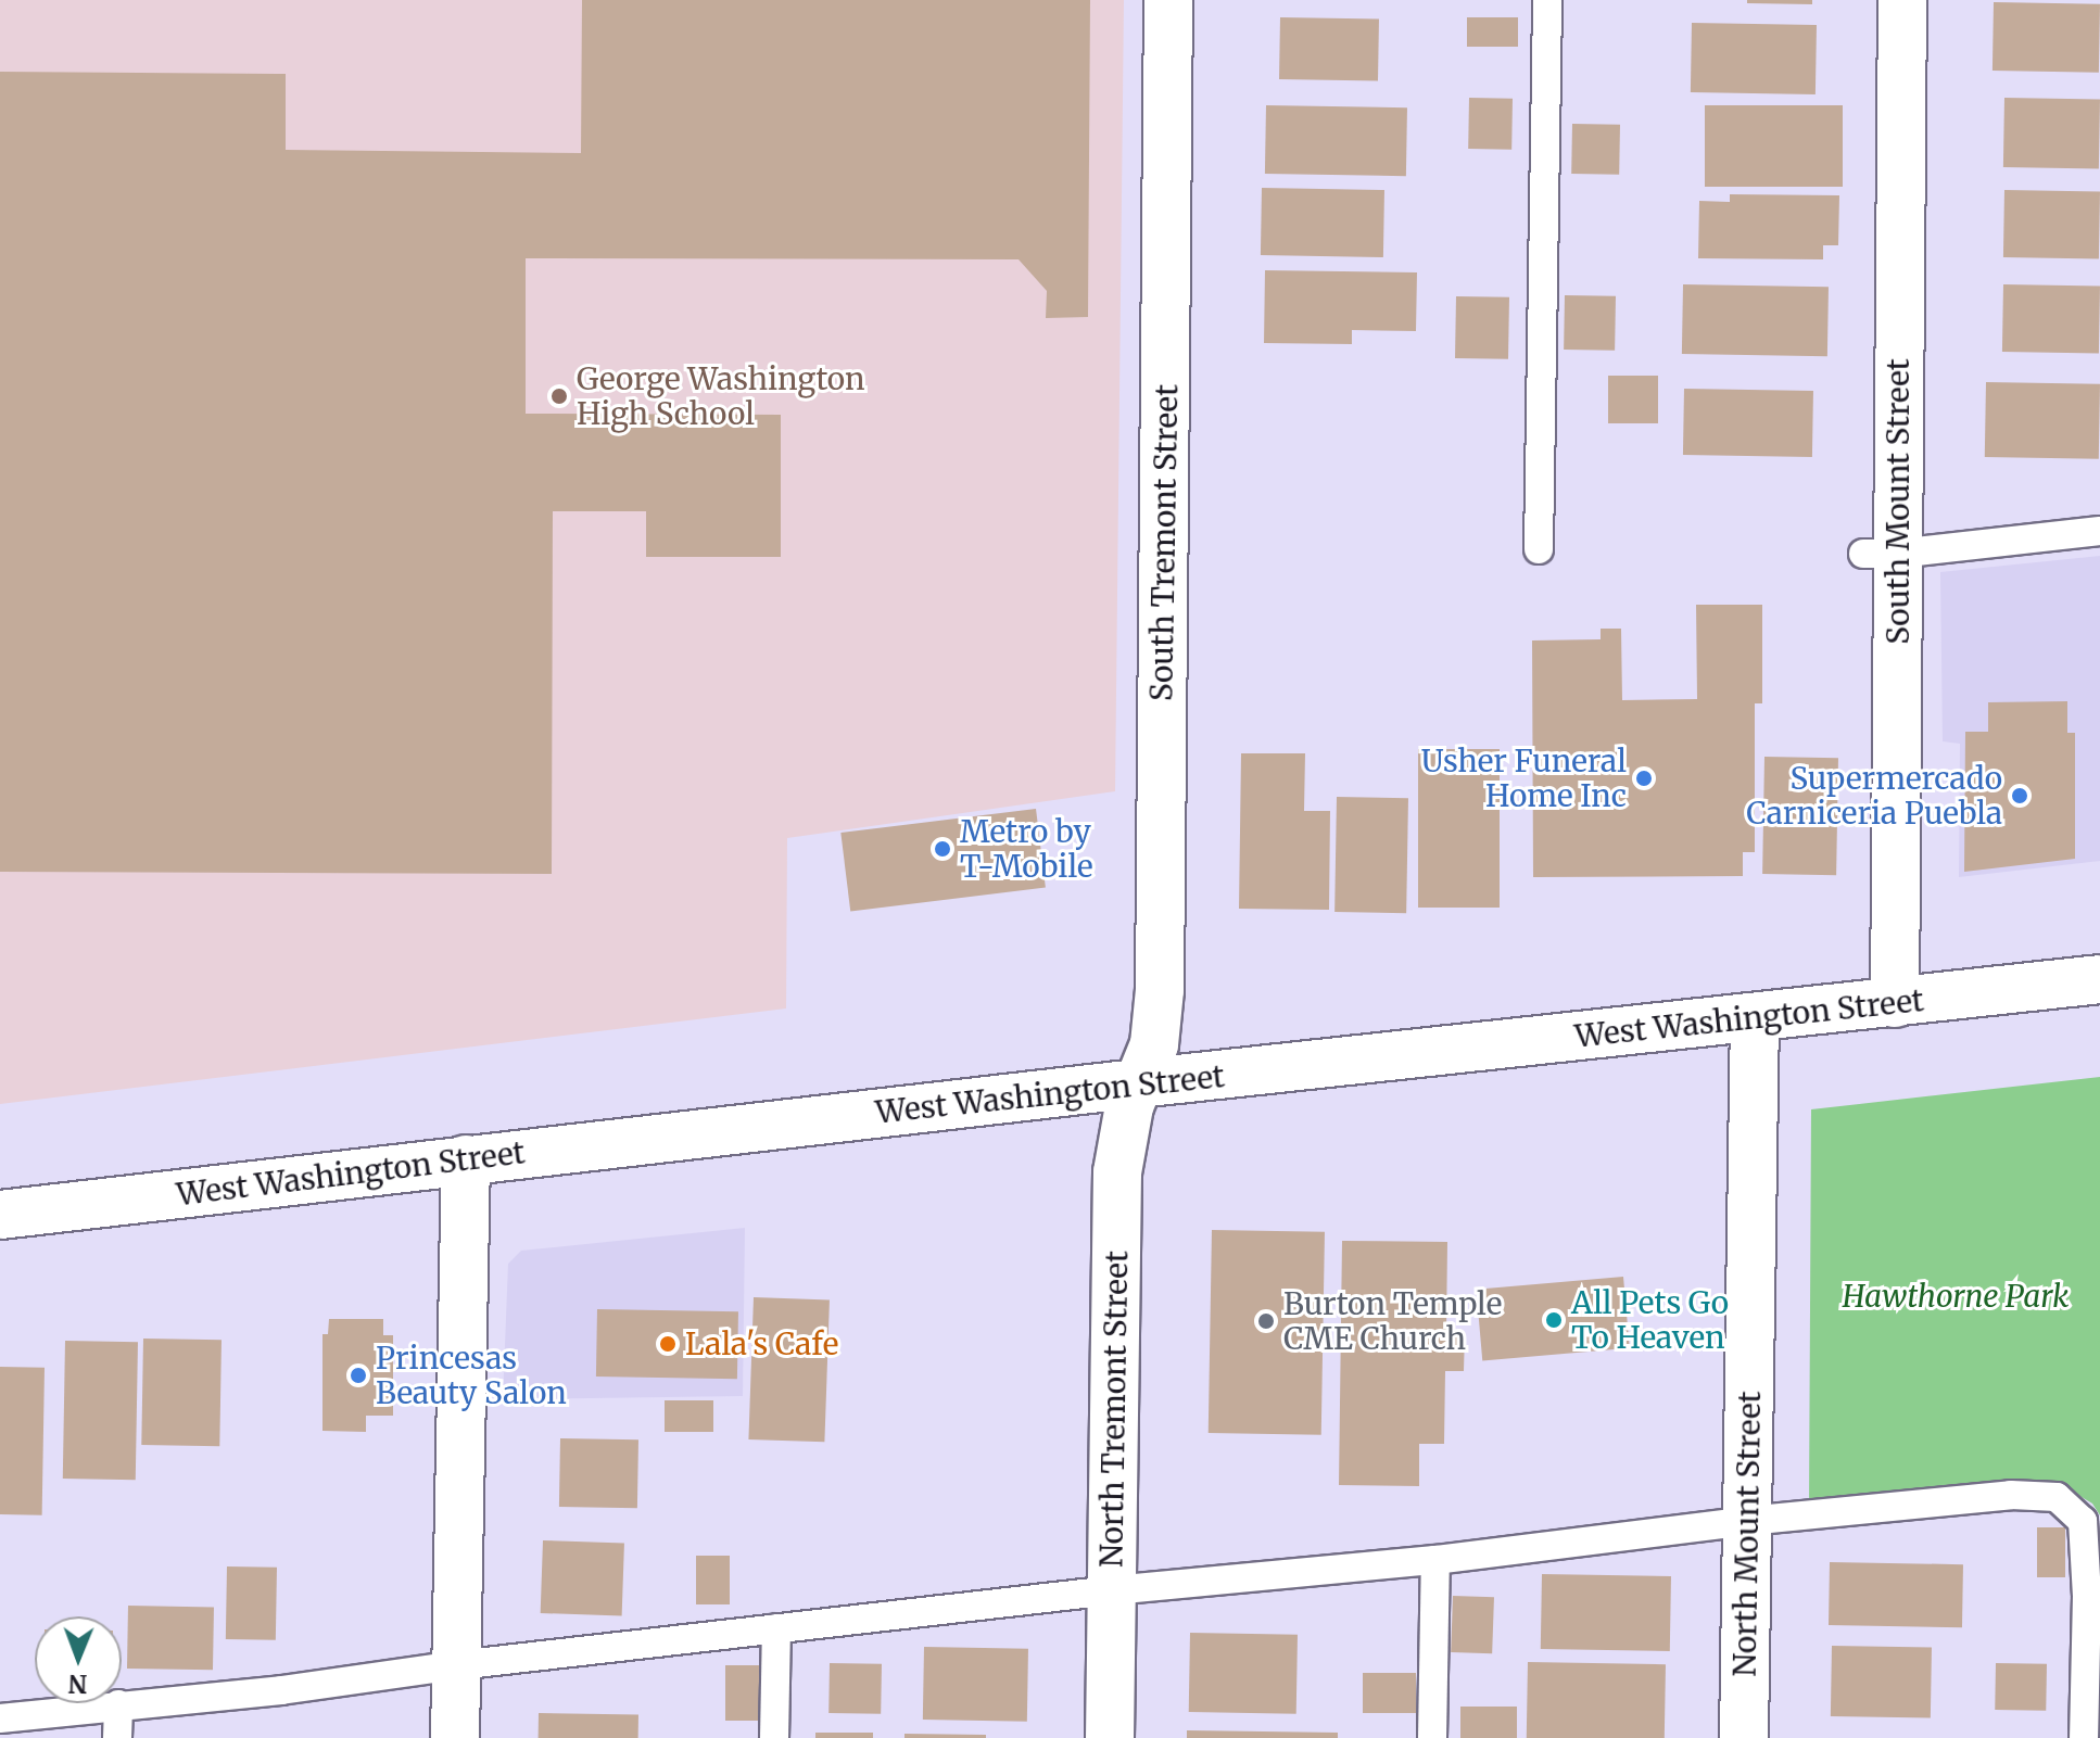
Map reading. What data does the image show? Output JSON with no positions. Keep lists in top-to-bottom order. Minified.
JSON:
{"streets":{"street":["South Mount Street","South Tremont Street","West Washington Street","North Tremont Street","North Mount Street"]},"crossings":[["South Mount Street","West Washington Street"],["South Tremont Street","West Washington Street"],["South Tremont Street","North Tremont Street"],["West Washington Street","North Tremont Street"],["West Washington Street","North Mount Street"]],"parks":["Hawthorne Park"],"places":["George Washington High School","Usher Funeral Home Inc","Supermercado Carniceria Puebla","Metro by T-Mobile","All Pets Go To Heaven","Burton Temple CME Church","Lala's Cafe","Princesas Beauty Salon"],"north":"bottom"}
